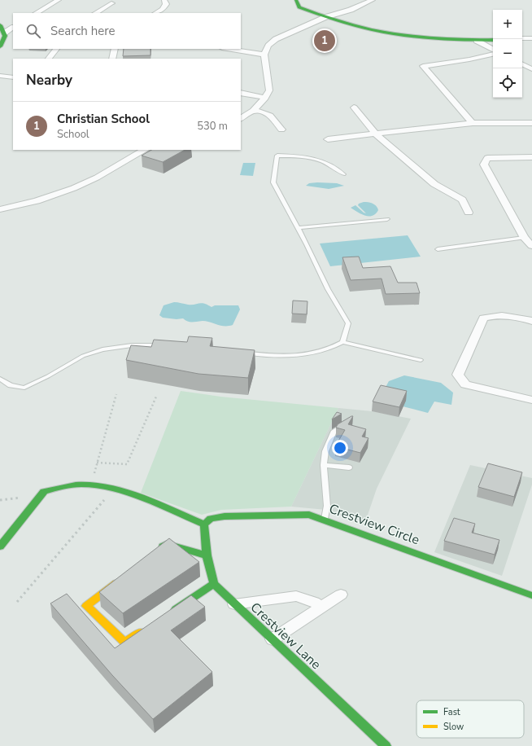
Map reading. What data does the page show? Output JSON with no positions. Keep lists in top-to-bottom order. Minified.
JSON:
{"streets":{"street":["Crestview Circle","Crestview Lane"]},"legend":["Fast","Slow"],"page":{"map_buttons":["+","−"],"search":"Search here","pins":"1","heading":"Nearby","list":[{"mark":"1","name":"Christian School","note":"School","value":"530 m"}]}}
